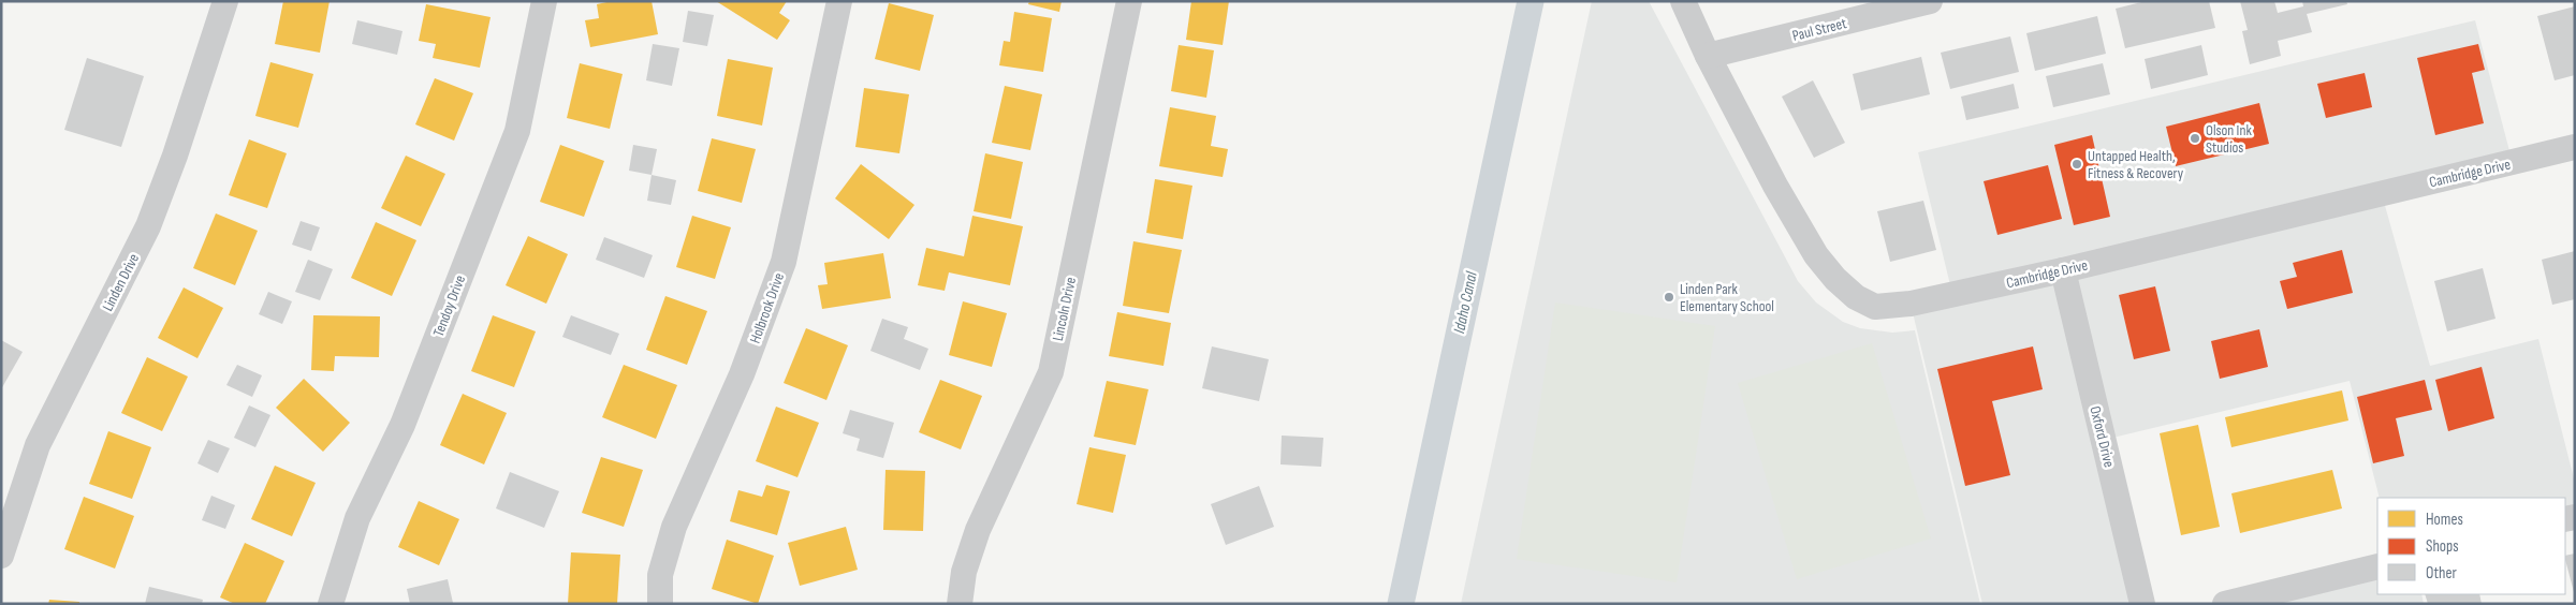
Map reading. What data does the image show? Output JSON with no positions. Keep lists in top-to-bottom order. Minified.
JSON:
{"streets":{"street":["Paul Street","Cambridge Drive","Linden Drive","Tendoy Drive","Holbrook Drive","Lincoln Drive","Oxford Drive"]},"crossings":[["Paul Street","Cambridge Drive"],["Cambridge Drive","Oxford Drive"]],"water":["Idaho Canal"],"places":["Olson Ink Studios","Untapped Health, Fitness & Recovery","Linden Park Elementary School"],"legend":["Homes","Shops","Other"]}
